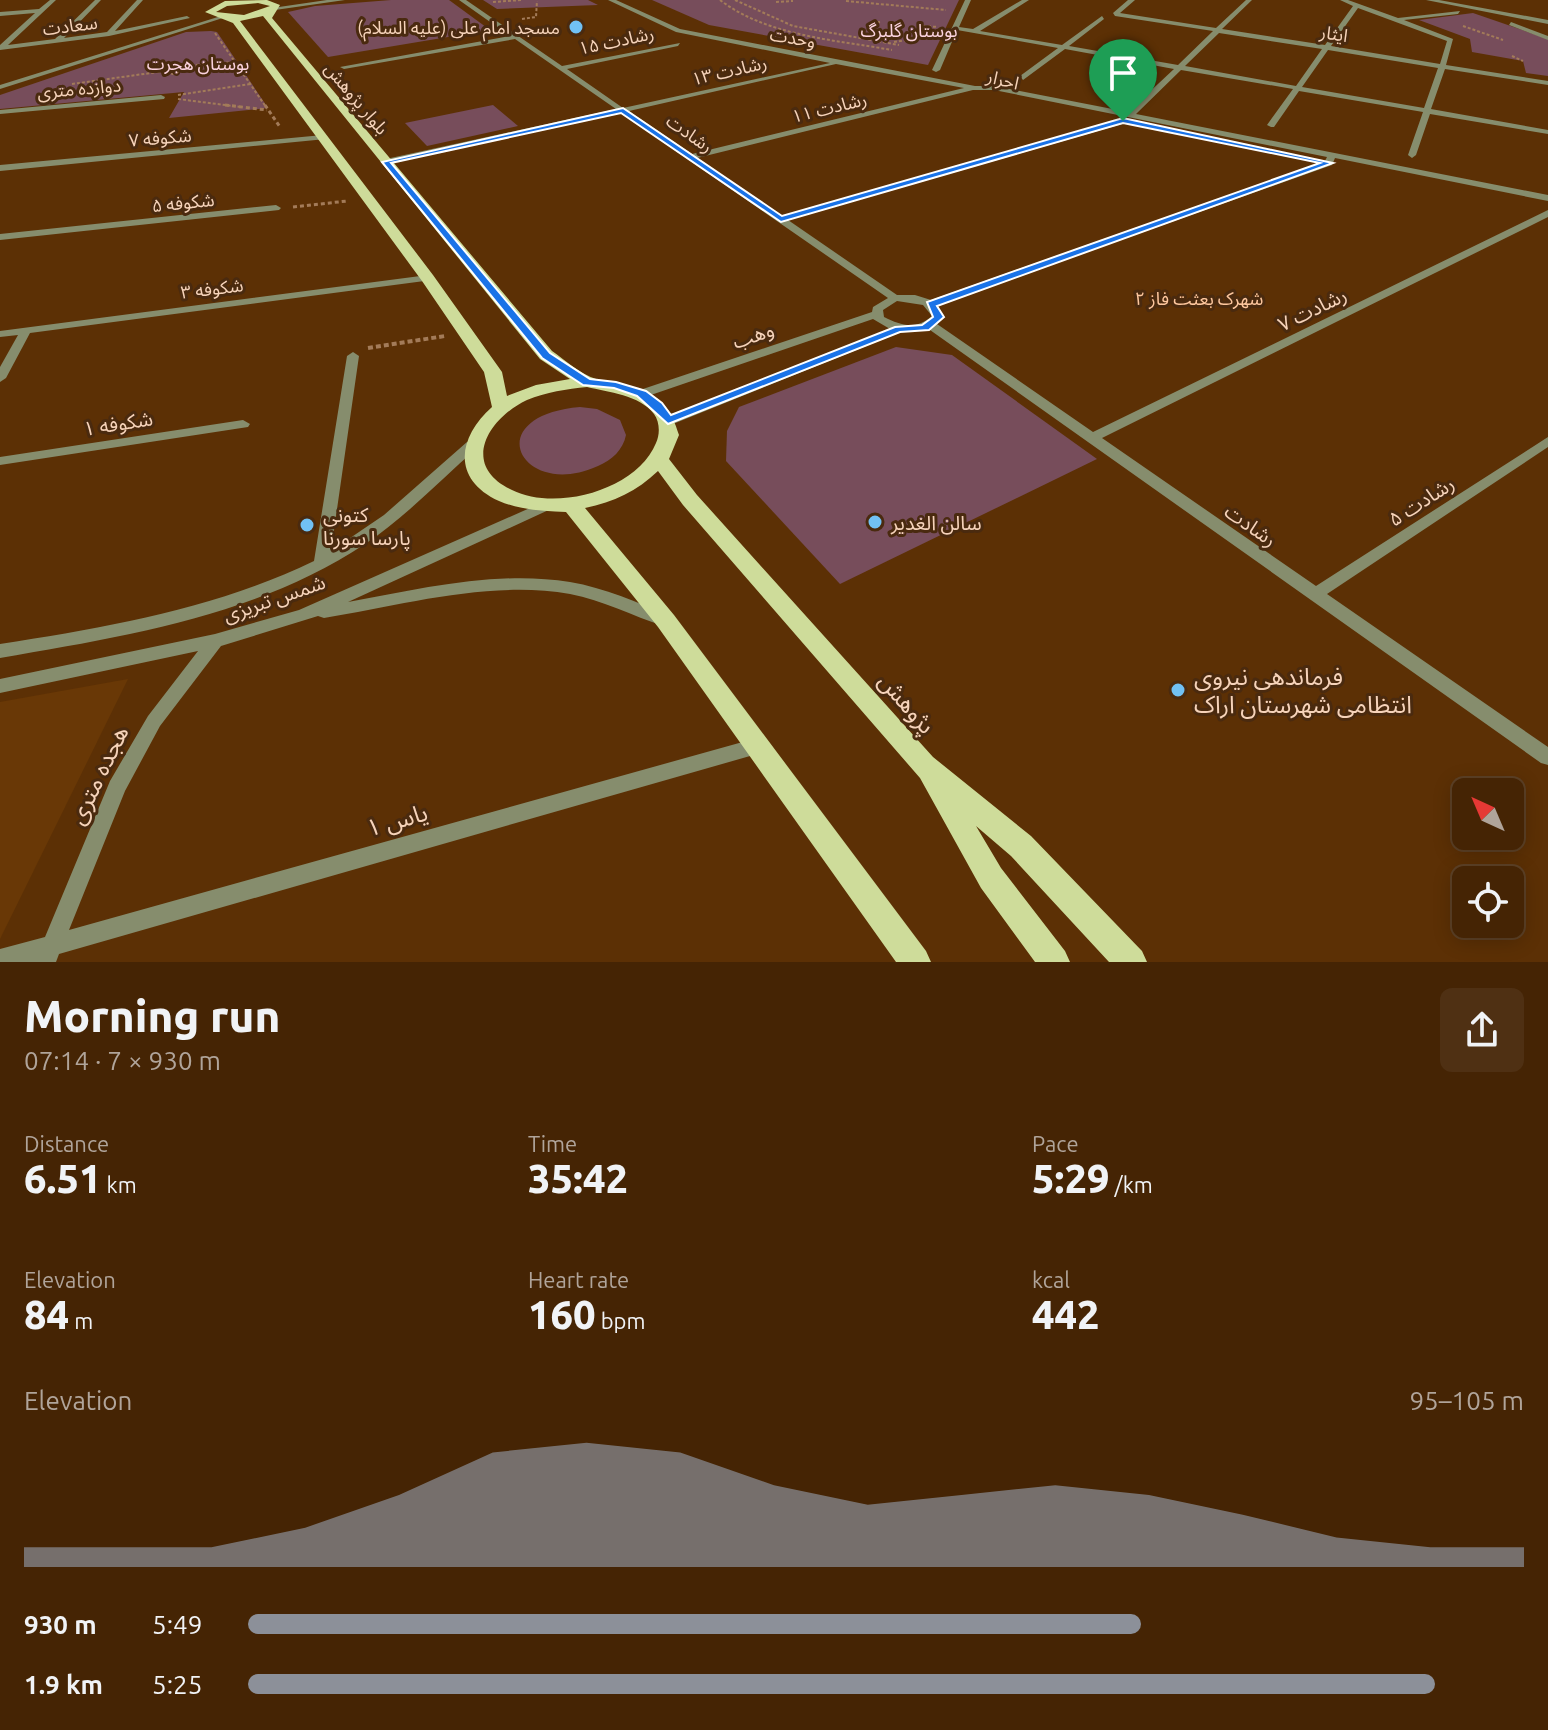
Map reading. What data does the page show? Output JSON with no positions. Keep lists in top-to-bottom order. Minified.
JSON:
{"streets":{"main road":["بلوار پژوهش","پژوهش"],"street":["سعادت","ایثار","وحدت","رشادت ۱۵","رشادت ۱۳","احرار","دوازده متری","رشادت ۱۱","رشادت","شکوفه ۷","شکوفه ۵","شکوفه ۳","رشادت ۷","وهب","شکوفه ۱","رشادت ۵","شمس تبریزی","هجده متری","یاس ۱"]},"crossings":[["وحدت","رشادت ۱۳"],["وحدت","احرار"],["وحدت","رشادت ۱۱"],["رشادت ۱۵","رشادت"],["رشادت ۱۳","بلوار پژوهش"],["رشادت ۱۳","رشادت"],["احرار","رشادت ۱۱"],["بلوار پژوهش","وهب"],["بلوار پژوهش","شمس تبریزی"],["بلوار پژوهش","پژوهش"],["رشادت ۱۱","رشادت"],["رشادت","رشادت ۷"],["رشادت","رشادت ۵"],["وهب","شمس تبریزی"],["وهب","پژوهش"],["شمس تبریزی","پژوهش"],["شمس تبریزی","هجده متری"],["هجده متری","یاس ۱"]],"districts":["شهرک بعثت فاز ۲"],"parks":["بوستان گلبرگ","بوستان هجرت"],"places":["مسجد امام علی (علیه السلام)","سالن الغدیر","کتونی پارسا سورنا","فرماندهی نیروی انتظامی شهرستان اراک"],"north":"top left","page":{"heading":["Morning run","07:14 · 7 × 930 m"],"stats":[["Distance","6.51 km"],["Time","35:42"],["Pace","5:29 /km"],["Elevation","84 m"],["Heart rate","160 bpm"],["kcal","442"]],"chart":["Elevation","95–105 m"],"list":[{"name":"930 m","note":"5:49"},{"name":"1.9 km","note":"5:25"}]}}
